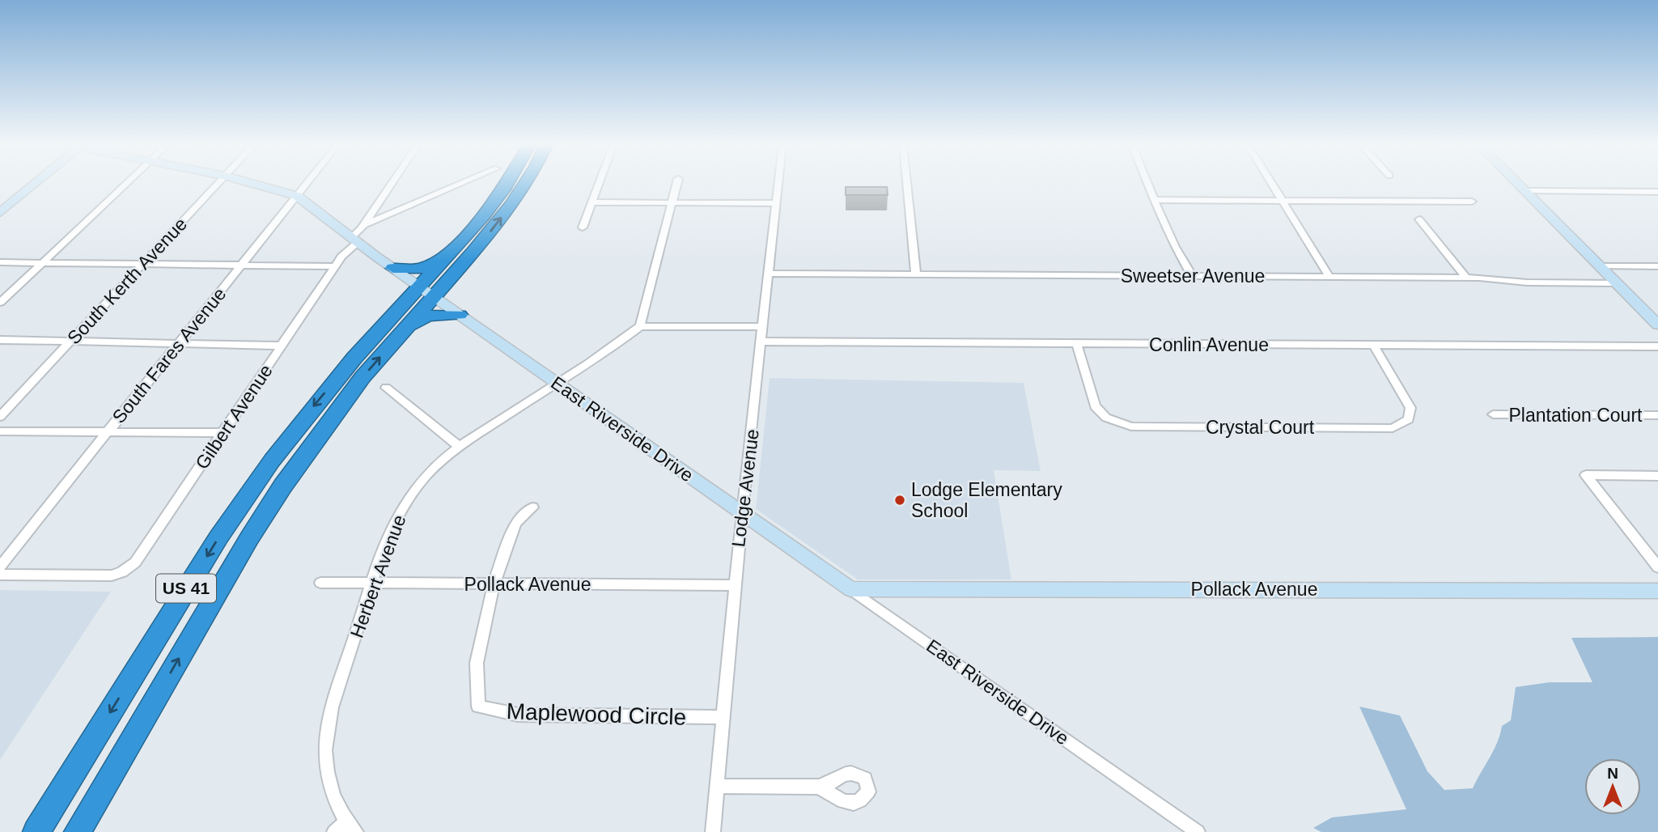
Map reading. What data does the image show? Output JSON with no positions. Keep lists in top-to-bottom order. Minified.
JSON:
{"streets":{"highway":["US 41"],"street":["Sweetser Avenue","South Kerth Avenue","Conlin Avenue","South Fares Avenue","Plantation Court","Gilbert Avenue","Crystal Court","East Riverside Drive","Lodge Avenue","Herbert Avenue","Pollack Avenue","Maplewood Circle"]},"crossings":[["Sweetser Avenue","Lodge Avenue"],["Conlin Avenue","Crystal Court"],["Conlin Avenue","Lodge Avenue"],["South Fares Avenue","East Riverside Drive"],["Gilbert Avenue","East Riverside Drive"],["East Riverside Drive","Lodge Avenue"],["East Riverside Drive","Herbert Avenue"],["East Riverside Drive","Pollack Avenue"],["East Riverside Drive","US 41"],["Lodge Avenue","Pollack Avenue"],["Lodge Avenue","Maplewood Circle"],["Herbert Avenue","Pollack Avenue"],["Pollack Avenue","Maplewood Circle"]],"places":["Lodge Elementary School"],"north":"top"}
